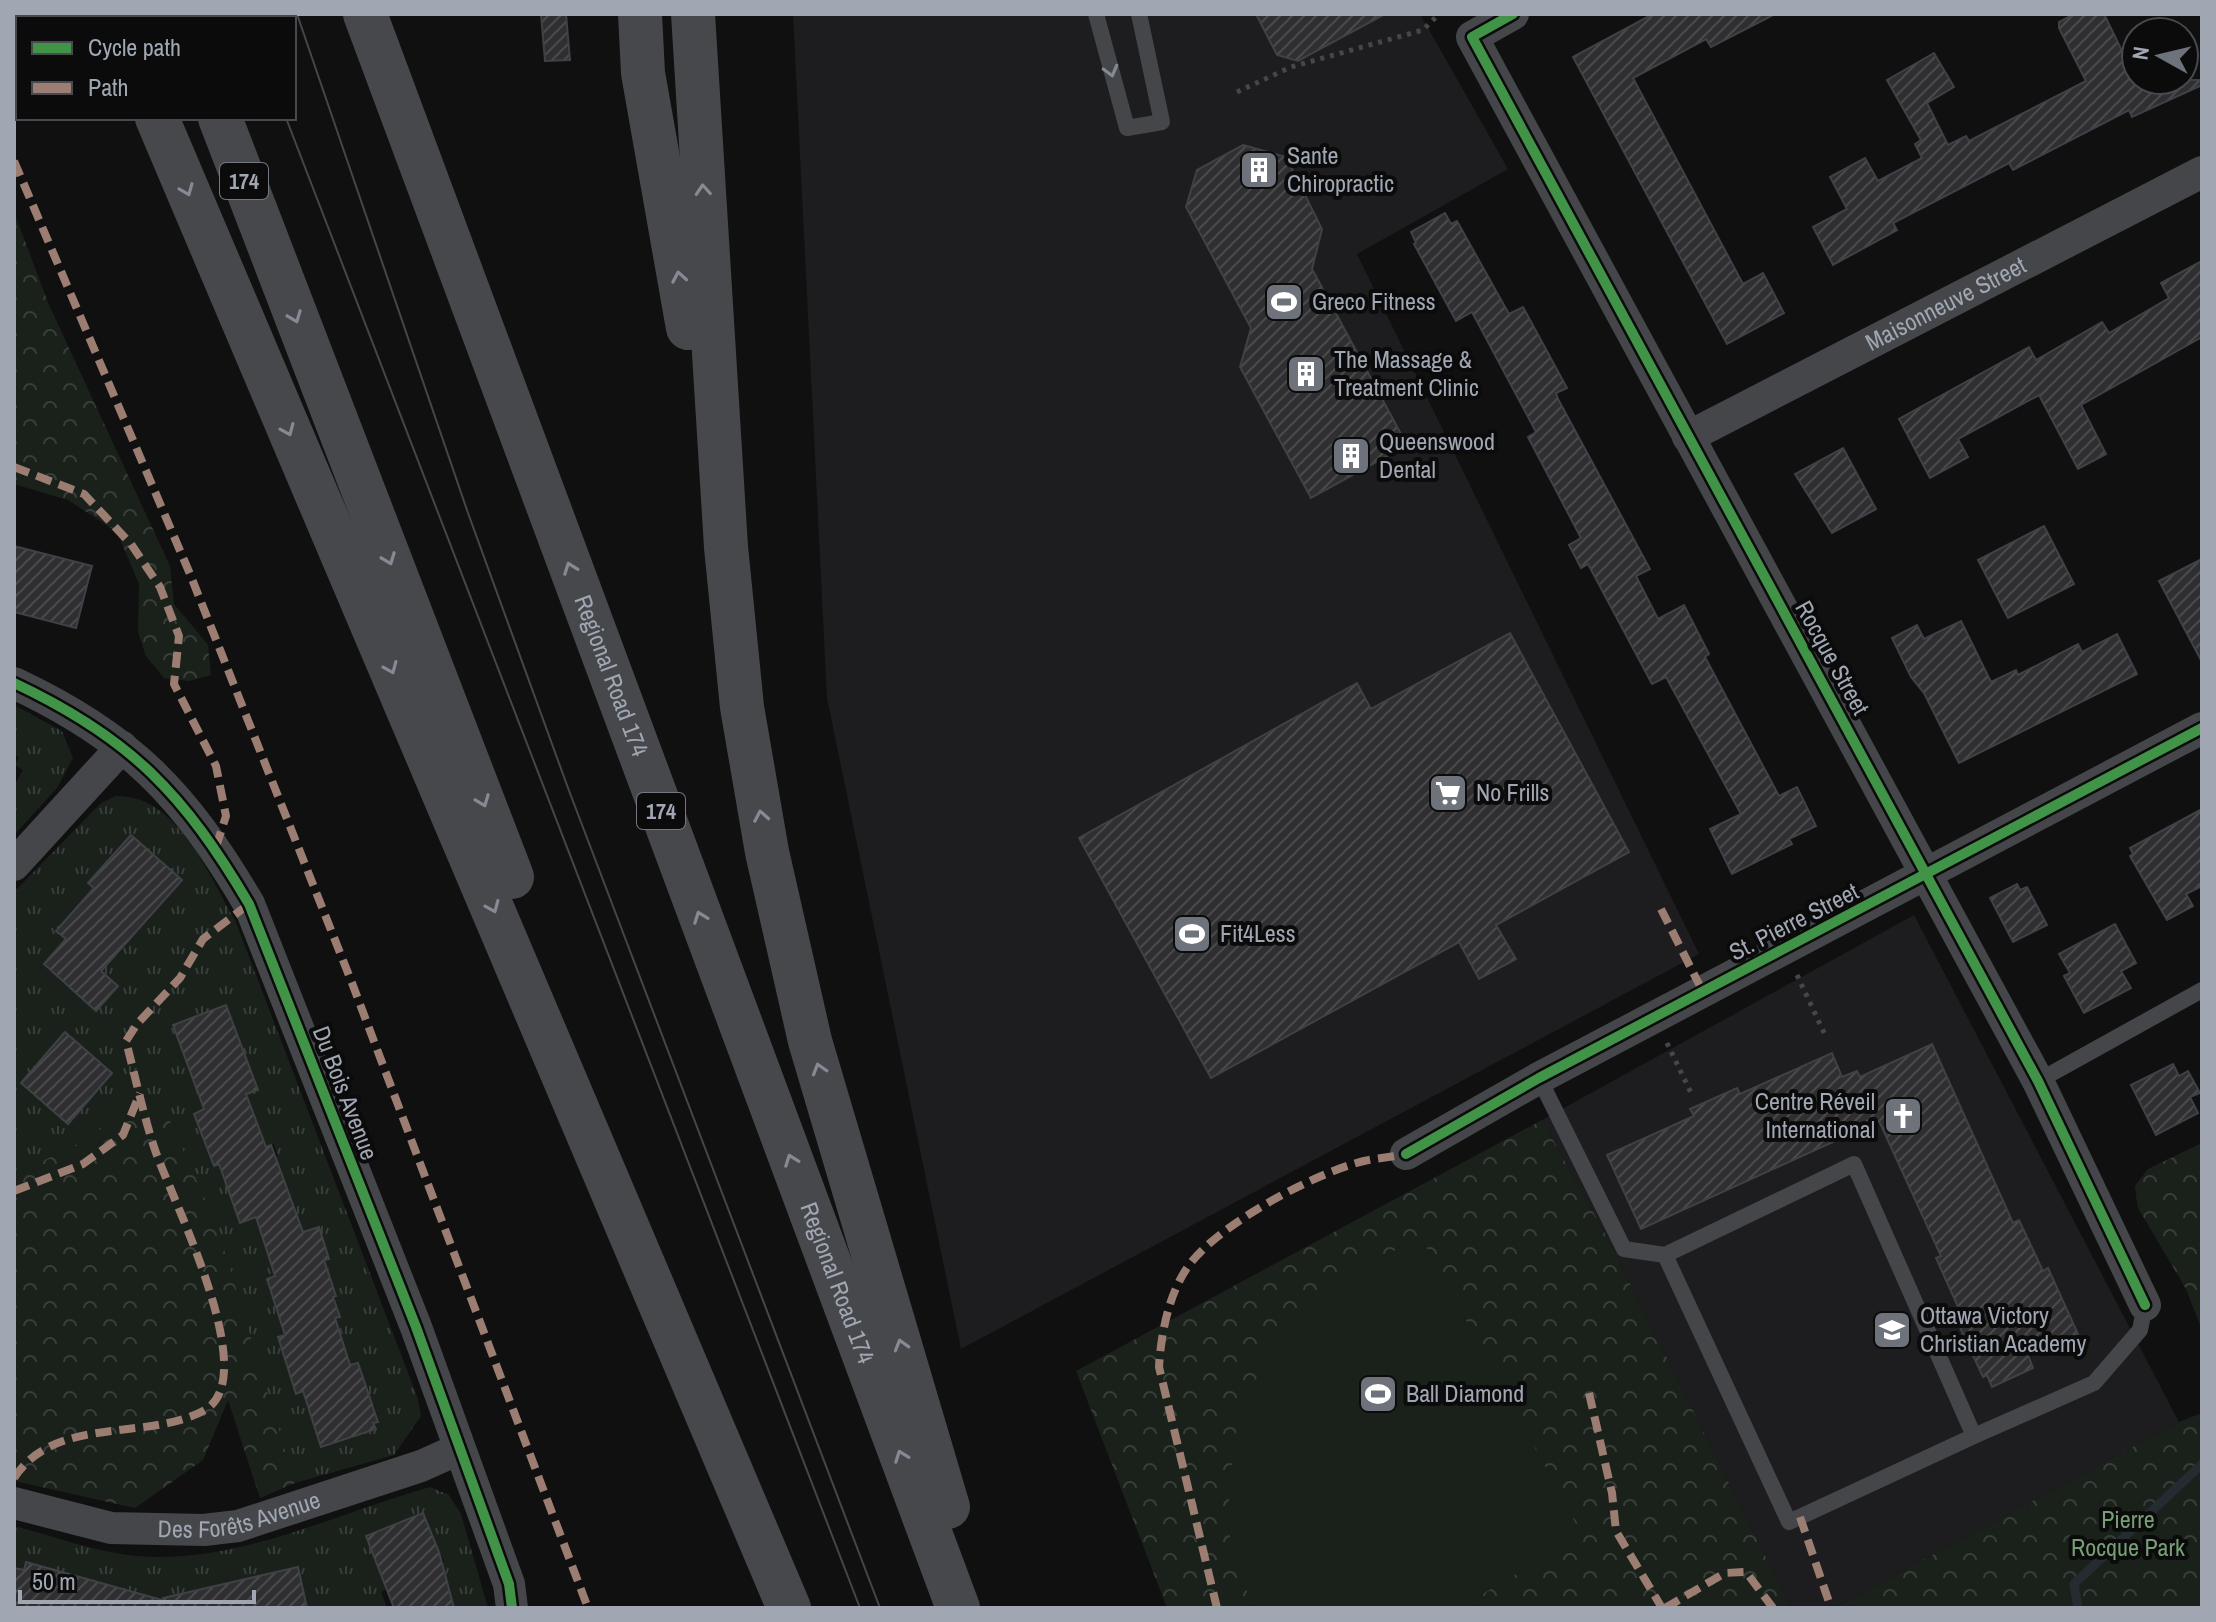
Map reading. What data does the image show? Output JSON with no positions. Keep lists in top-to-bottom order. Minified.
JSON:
{"streets":{"highway":["174","Regional Road 174"],"street":["Maisonneuve Street","Rocque Street","St. Pierre Street","Du Bois Avenue","Des Forêts Avenue"]},"crossings":[["Maisonneuve Street","Rocque Street"],["Rocque Street","St. Pierre Street"],["Du Bois Avenue","Des Forêts Avenue"]],"parks":["Pierre Rocque Park"],"places":{"building":["Sante Chiropractic","The Massage & Treatment Clinic","Queenswood Dental"],"sports":["Greco Fitness","Fit4Less","Ball Diamond"],"supermarket":["No Frills"],"church":["Centre Réveil International"],"school or university":["Ottawa Victory Christian Academy"]},"legend":["Cycle path","Path"],"scale_bar":"50 m","north":"left"}
